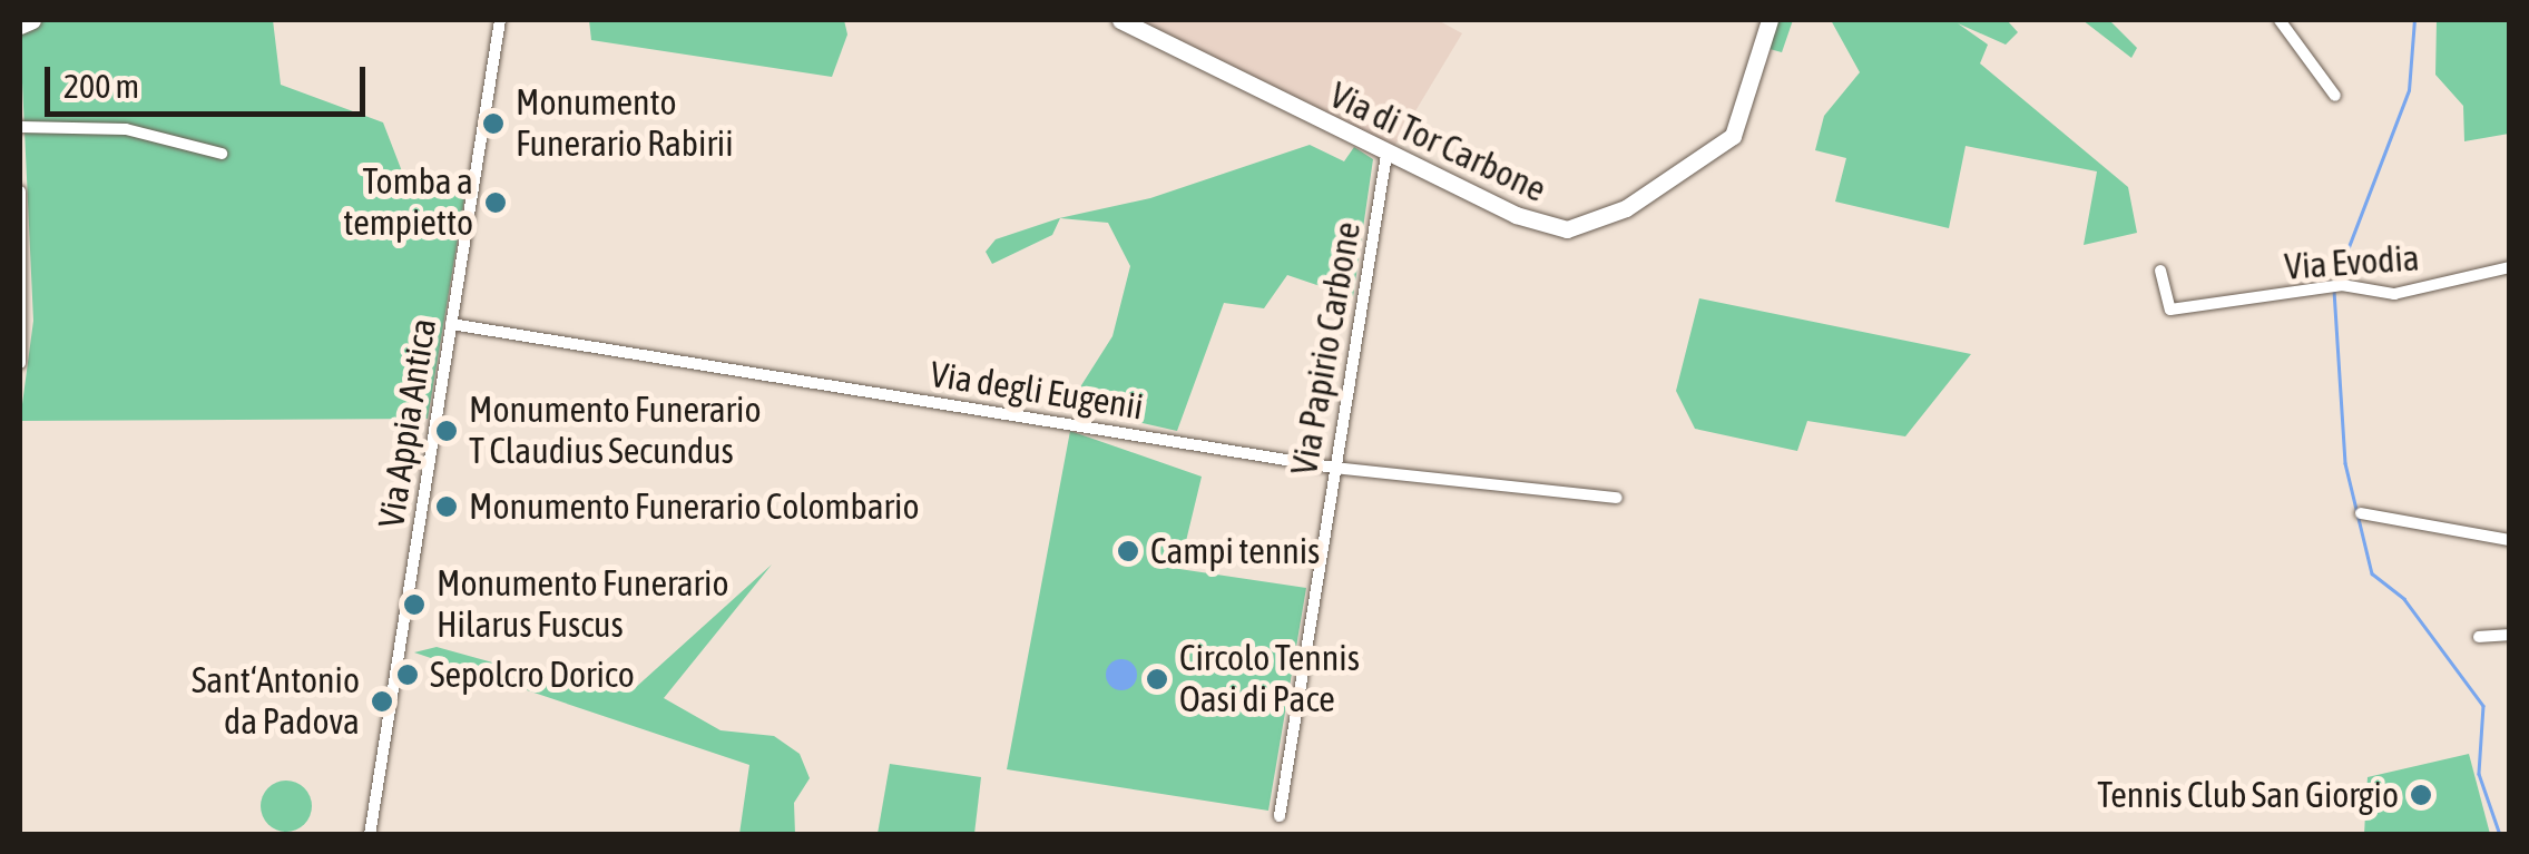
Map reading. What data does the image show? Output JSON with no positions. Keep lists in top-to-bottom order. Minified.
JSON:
{"streets":{"main road":["Via di Tor Carbone"],"street":["Via Evodia","Via Papirio Carbone","Via degli Eugenii","Via Appia Antica"]},"crossings":[["Via di Tor Carbone","Via Papirio Carbone"],["Via Papirio Carbone","Via degli Eugenii"],["Via degli Eugenii","Via Appia Antica"]],"places":["Monumento Funerario Rabirii","Tomba a tempietto","Monumento Funerario T Claudius Secundus","Monumento Funerario Colombario","Campi tennis","Monumento Funerario Hilarus Fuscus","Sepolcro Dorico","Circolo Tennis Oasi di Pace","Sant‘Antonio da Padova","Tennis Club San Giorgio"],"scale_bar":"200 m"}
